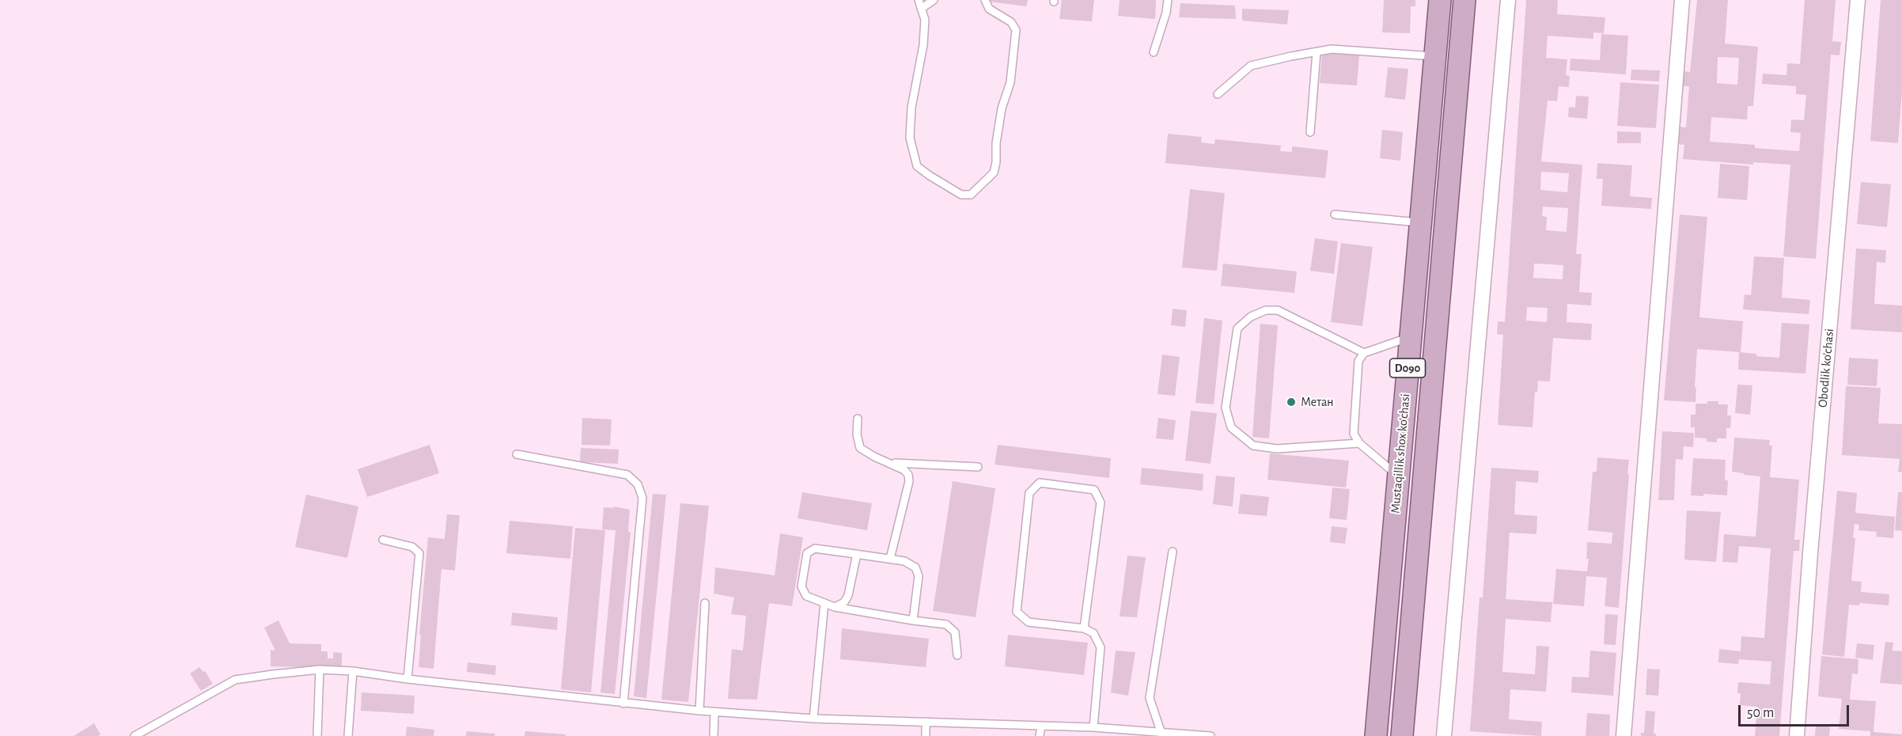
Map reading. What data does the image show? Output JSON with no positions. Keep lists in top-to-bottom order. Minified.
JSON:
{"streets":{"main road":["D090","Mustaqillik shox ko'chasi"],"street":["Obodlik ko'chasi"]},"places":["Метан"],"scale_bar":"50 m"}
